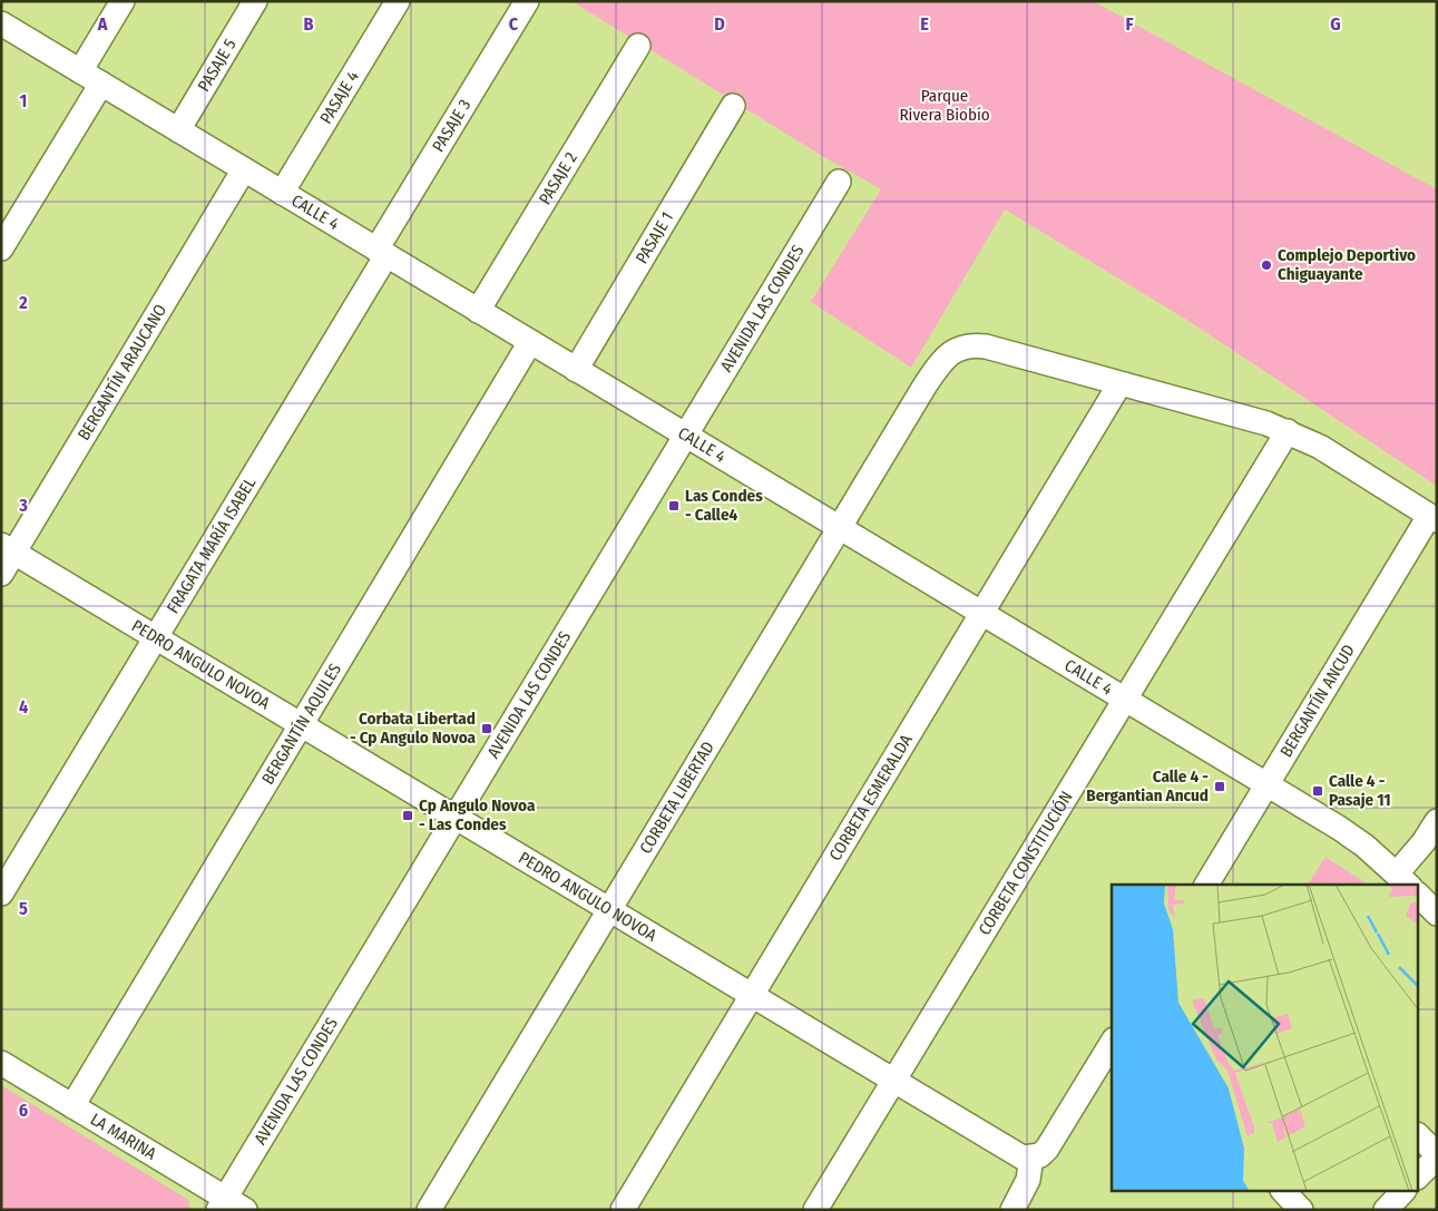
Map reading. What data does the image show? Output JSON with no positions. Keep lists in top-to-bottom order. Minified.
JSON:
{"streets":{"street":["PASAJE 5","PASAJE 4","PASAJE 3","PASAJE 2","CALLE 4","PASAJE 1","AVENIDA LAS CONDES","BERGANTÍN ARAUCANO","FRAGATA MARÍA ISABEL","PEDRO ANGULO NOVOA","BERGANTÍN ANCUD","BERGANTÍN AQUILES","CORBETA LIBERTAD","CORBETA ESMERALDA","CORBETA CONSTITUCIÓN","LA MARINA"]},"crossings":[["PASAJE 5","CALLE 4"],["PASAJE 4","CALLE 4"],["PASAJE 3","CALLE 4"],["PASAJE 3","FRAGATA MARÍA ISABEL"],["PASAJE 2","CALLE 4"],["CALLE 4","PASAJE 1"],["CALLE 4","AVENIDA LAS CONDES"],["CALLE 4","BERGANTÍN ARAUCANO"],["CALLE 4","FRAGATA MARÍA ISABEL"],["CALLE 4","BERGANTÍN ANCUD"],["CALLE 4","BERGANTÍN AQUILES"],["CALLE 4","CORBETA LIBERTAD"],["CALLE 4","CORBETA ESMERALDA"],["CALLE 4","CORBETA CONSTITUCIÓN"],["AVENIDA LAS CONDES","PEDRO ANGULO NOVOA"],["AVENIDA LAS CONDES","LA MARINA"],["BERGANTÍN ARAUCANO","PEDRO ANGULO NOVOA"],["FRAGATA MARÍA ISABEL","PEDRO ANGULO NOVOA"],["PEDRO ANGULO NOVOA","BERGANTÍN AQUILES"],["PEDRO ANGULO NOVOA","CORBETA LIBERTAD"],["PEDRO ANGULO NOVOA","CORBETA ESMERALDA"],["PEDRO ANGULO NOVOA","CORBETA CONSTITUCIÓN"],["BERGANTÍN ANCUD","CORBETA LIBERTAD"],["BERGANTÍN AQUILES","LA MARINA"],["CORBETA LIBERTAD","CORBETA ESMERALDA"],["CORBETA LIBERTAD","CORBETA CONSTITUCIÓN"]],"parks":["Parque Rivera Biobío"],"places":{"other":["Complejo Deportivo Chiguayante"],"transit":["Las Condes - Calle4","Corbata Libertad - Cp Angulo Novoa","Calle 4 - Bergantian Ancud","Calle 4 - Pasaje 11","Cp Angulo Novoa - Las Condes"]},"grid":{"columns":["A","B","C","D","E","F","G"],"rows":["1","2","3","4","5","6"]}}
